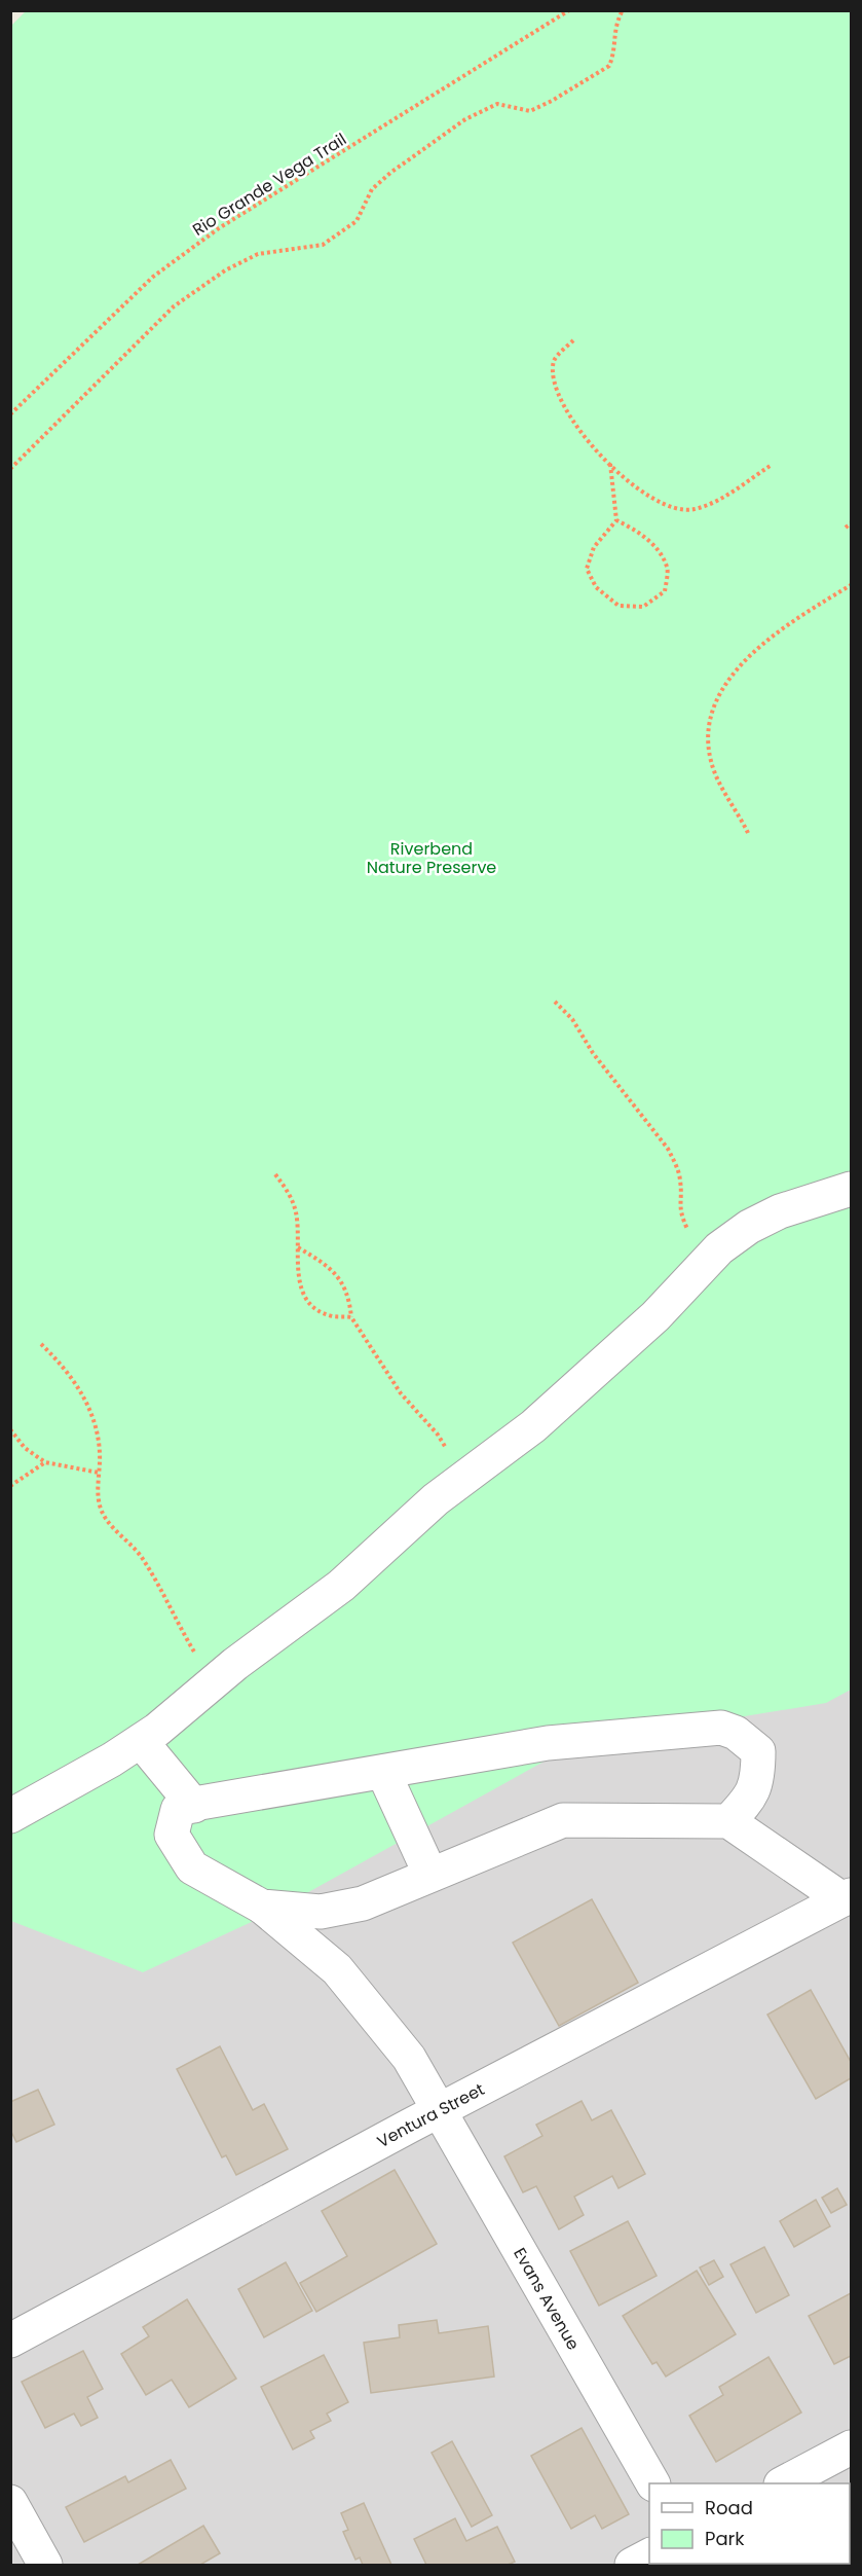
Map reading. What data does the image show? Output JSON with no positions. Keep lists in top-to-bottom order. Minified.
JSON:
{"streets":{"street":["Ventura Street","Evans Avenue"],"path":["Rio Grande Vega Trail"]},"crossings":[["Ventura Street","Evans Avenue"]],"parks":["Riverbend Nature Preserve"],"legend":["Road","Park"]}
